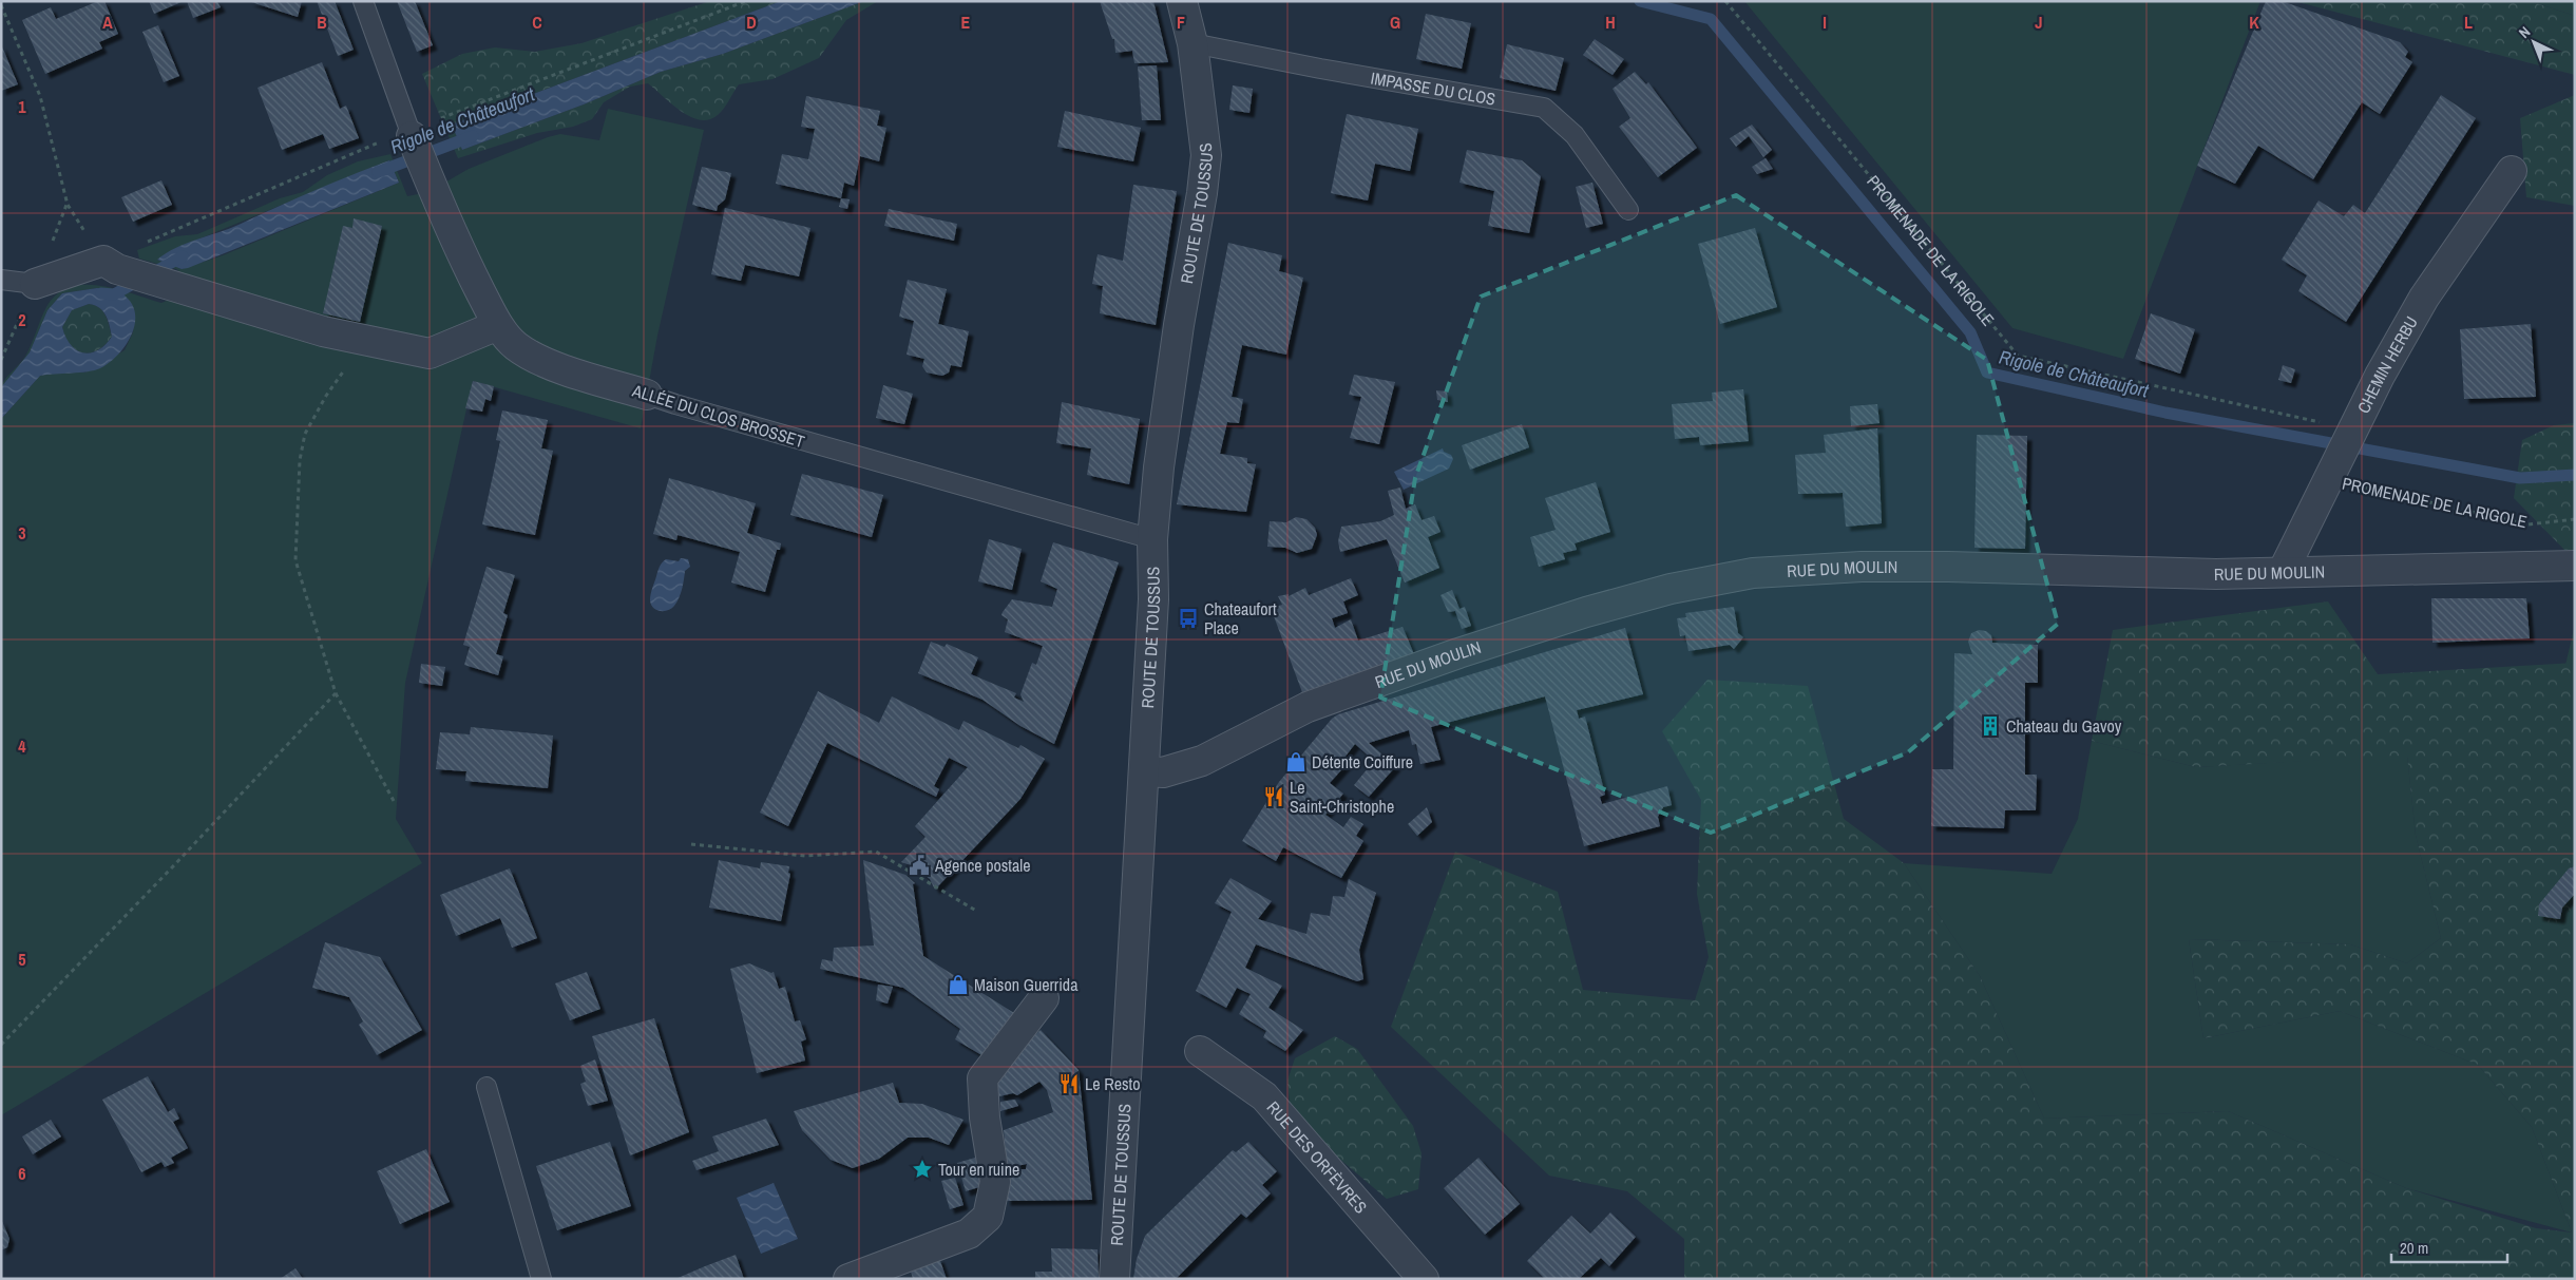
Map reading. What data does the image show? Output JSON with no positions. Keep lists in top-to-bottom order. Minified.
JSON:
{"streets":{"street":["ROUTE DE TOUSSUS","CHEMIN HERBU","ALLÉE DU CLOS BROSSET","RUE DU MOULIN","RUE DES ORFÈVRES"],"lane":["IMPASSE DU CLOS"],"path":["PROMENADE DE LA RIGOLE"]},"crossings":[["IMPASSE DU CLOS","ROUTE DE TOUSSUS"],["ROUTE DE TOUSSUS","ALLÉE DU CLOS BROSSET"],["ROUTE DE TOUSSUS","RUE DU MOULIN"],["PROMENADE DE LA RIGOLE","CHEMIN HERBU"],["CHEMIN HERBU","RUE DU MOULIN"]],"water":["Rigole de Châteaufort"],"places":{"bus stop":["Chateaufort Place"],"building":["Chateau du Gavoy"],"shop":["Détente Coiffure","Maison Guerrida"],"restaurant":["Le Saint-Christophe","Le Resto"],"public building":["Agence postale"],"place":["Tour en ruine"]},"scale_bar":"20 m","north":"top left","grid":{"columns":["A","B","C","D","E","F","G","H","I","J","K","L"],"rows":["1","2","3","4","5","6"]}}
